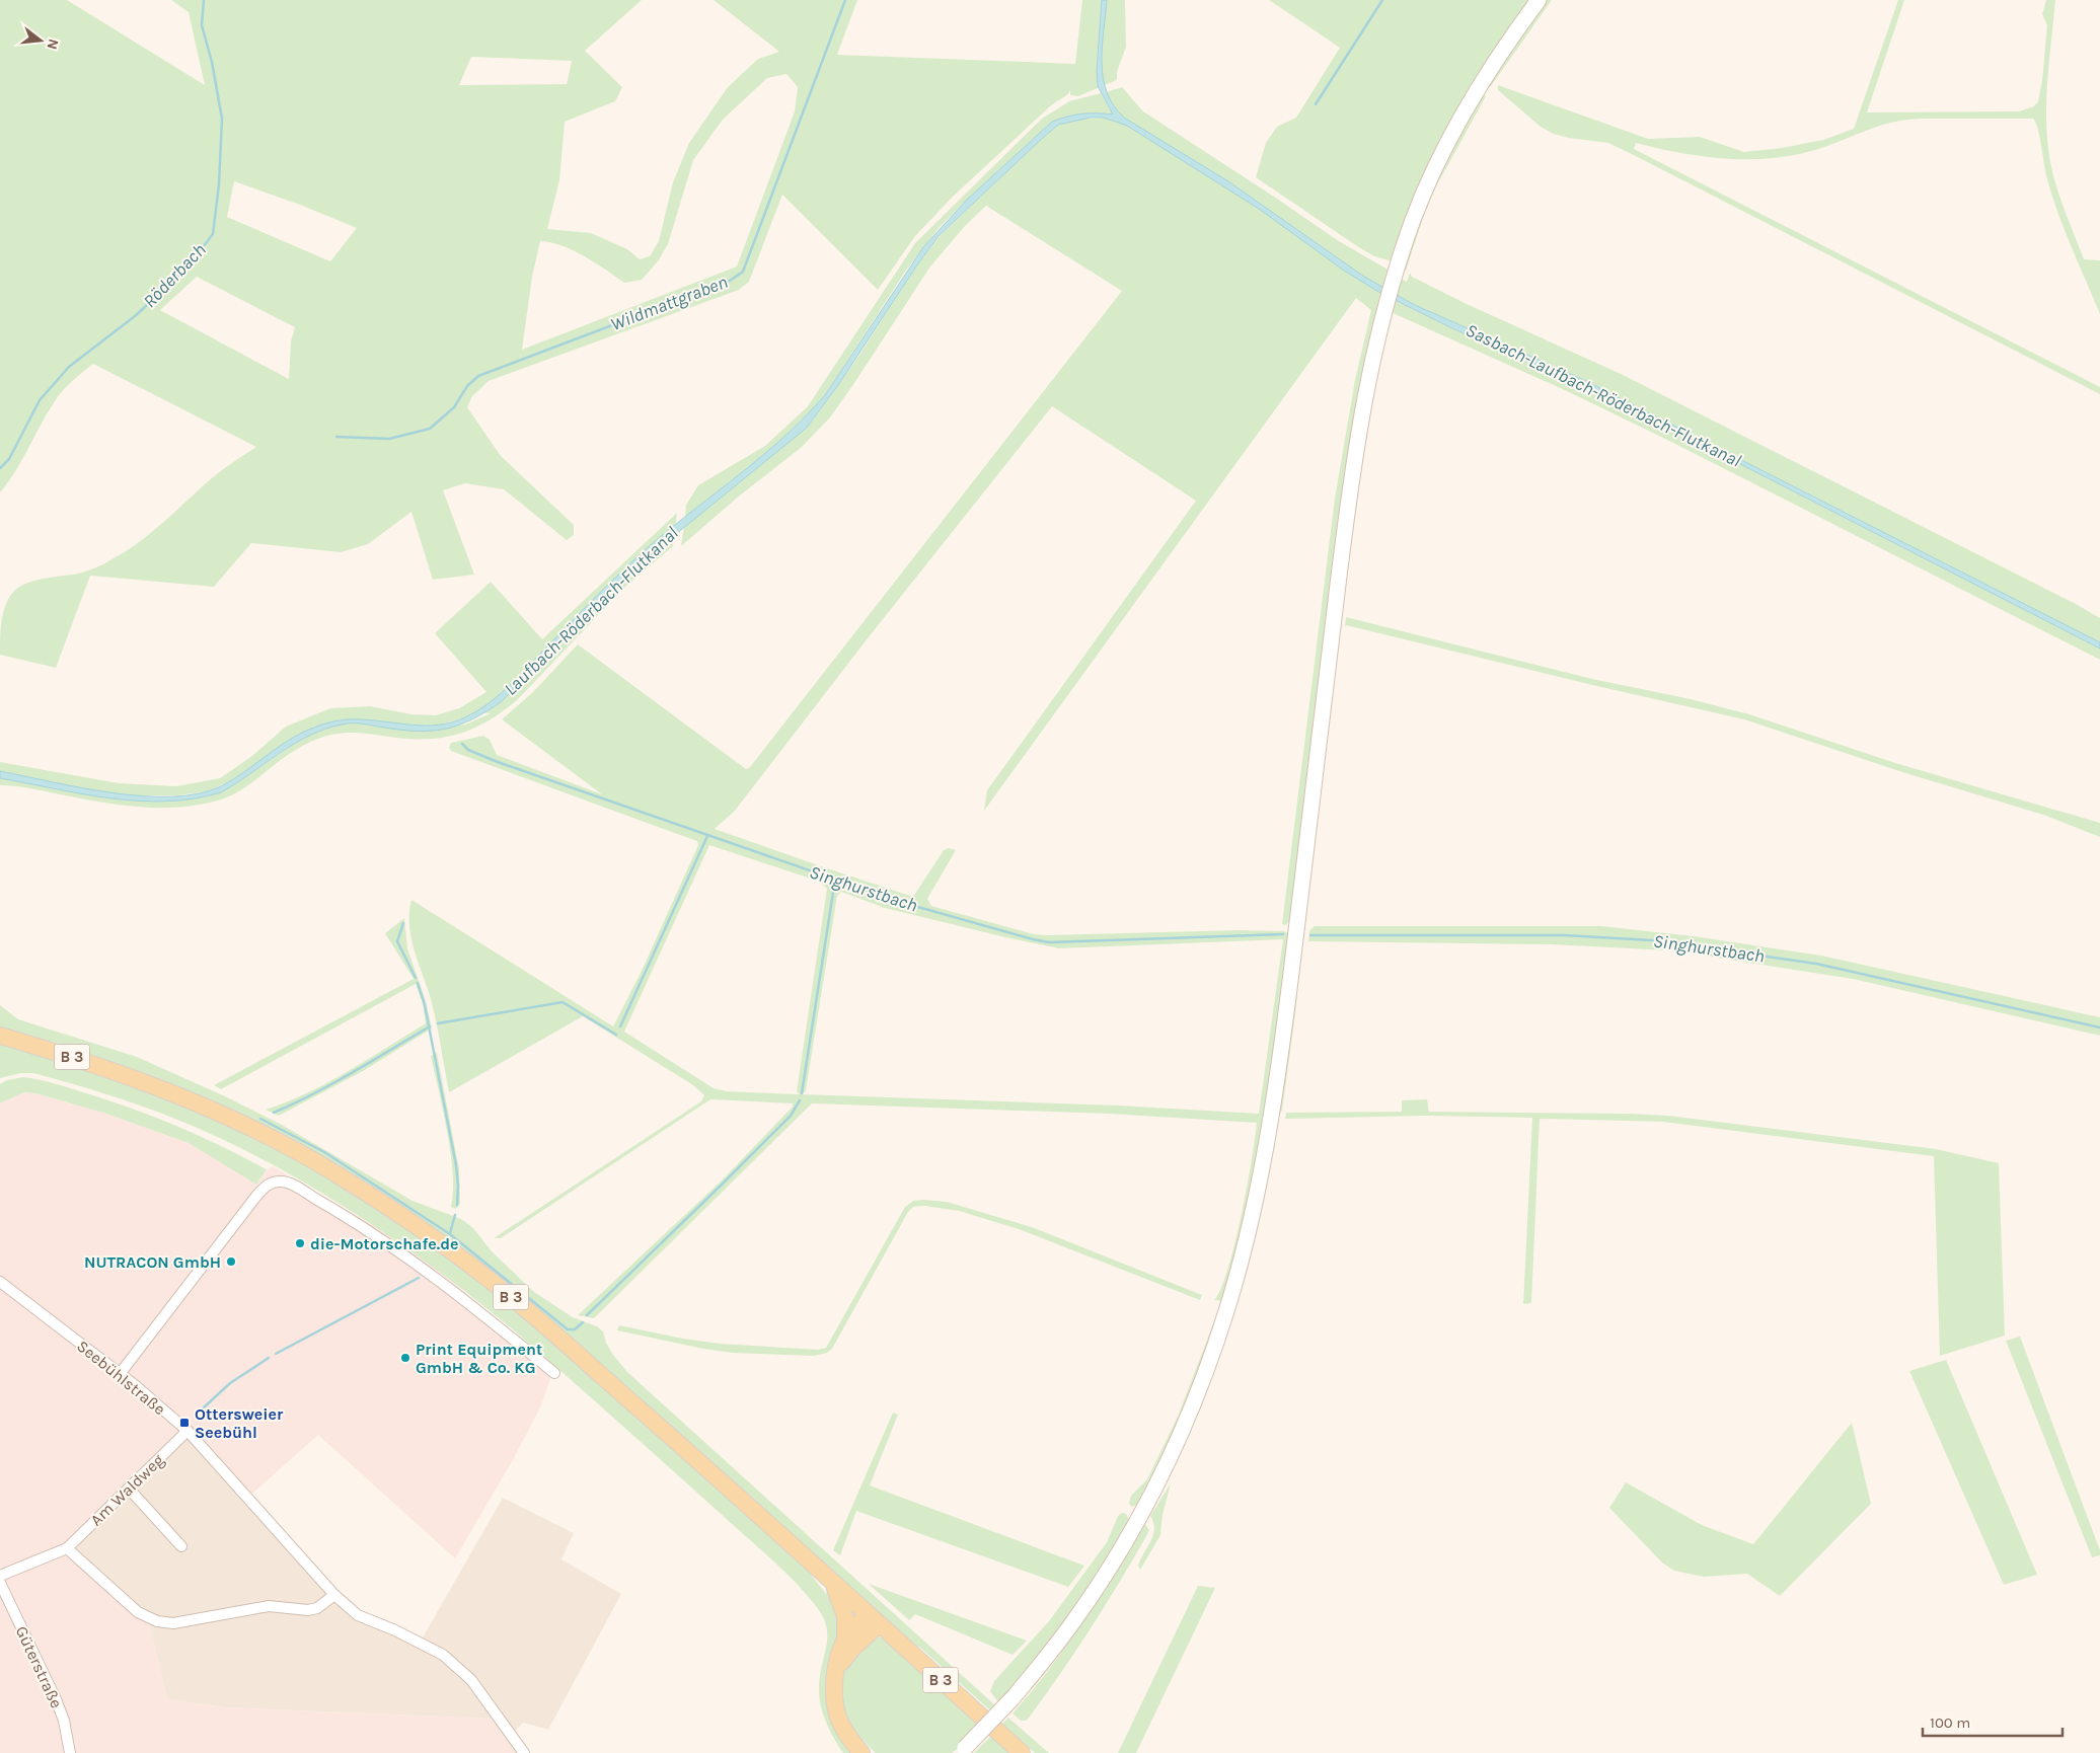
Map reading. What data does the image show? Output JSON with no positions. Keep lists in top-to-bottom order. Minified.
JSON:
{"streets":{"main road":["B 3"],"street":["Seebühlstraße","Am Waldweg","Güterstraße"]},"crossings":[["Seebühlstraße","Am Waldweg"]],"water":["Röderbach","Wildmattgraben","Sasbach-Laufbach-Röderbach-Flutkanal","Laufbach-Röderbach-Flutkanal","Singhurstbach"],"places":{"other":["die-Motorschafe.de","NUTRACON GmbH","Print Equipment GmbH & Co. KG"],"transit":["Ottersweier Seebühl"]},"scale_bar":"100 m","north":"right"}
